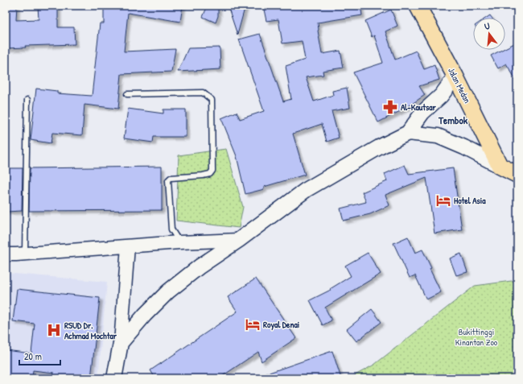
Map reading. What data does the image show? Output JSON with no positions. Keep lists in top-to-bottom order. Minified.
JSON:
{"streets":{"main road":["Jalan Medan"]},"districts":["Tembok"],"parks":["Bukittinggi Kinantan Zoo"],"places":{"pharmacy":["Al-Kautsar"],"hotel":["Hotel Asia","Royal Denai"],"hospital":["RSUD Dr. Achmad Mochtar"]},"scale_bar":"20 m","north":"top"}
